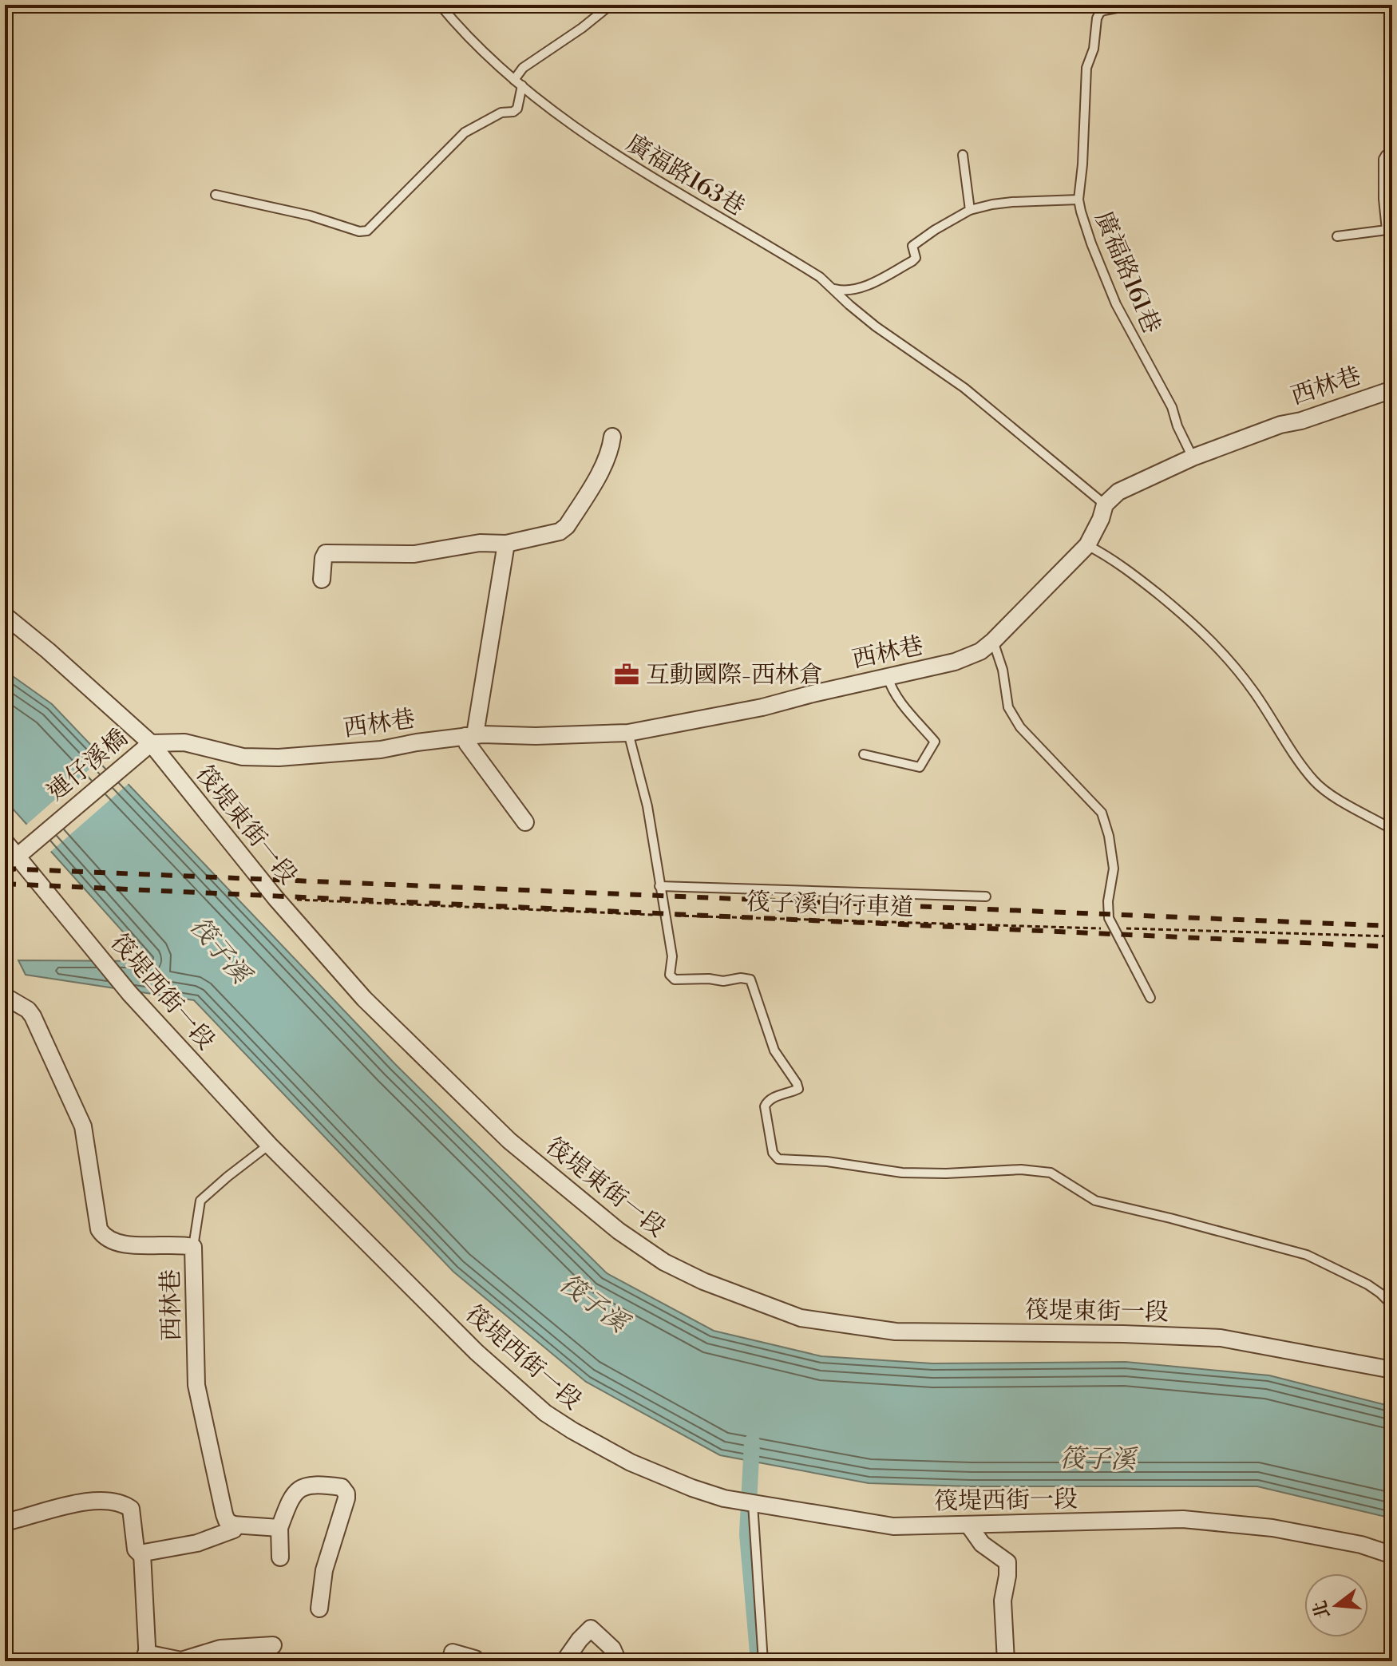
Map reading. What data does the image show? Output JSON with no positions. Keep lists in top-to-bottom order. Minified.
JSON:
{"streets":{"street":["西林巷","連仔溪橋","筏堤東街一段","筏堤西街一段"],"lane":["廣福路163巷","廣福路161巷"],"path":["筏子溪自行車道"]},"crossings":[["廣福路163巷","西林巷"],["廣福路161巷","西林巷"],["西林巷","連仔溪橋"],["西林巷","筏堤東街一段"],["連仔溪橋","筏堤東街一段"],["連仔溪橋","筏堤西街一段"],["筏堤東街一段","筏子溪自行車道"]],"water":["筏子溪"],"places":{"office":["互動國際-西林倉"]},"north":"left"}
